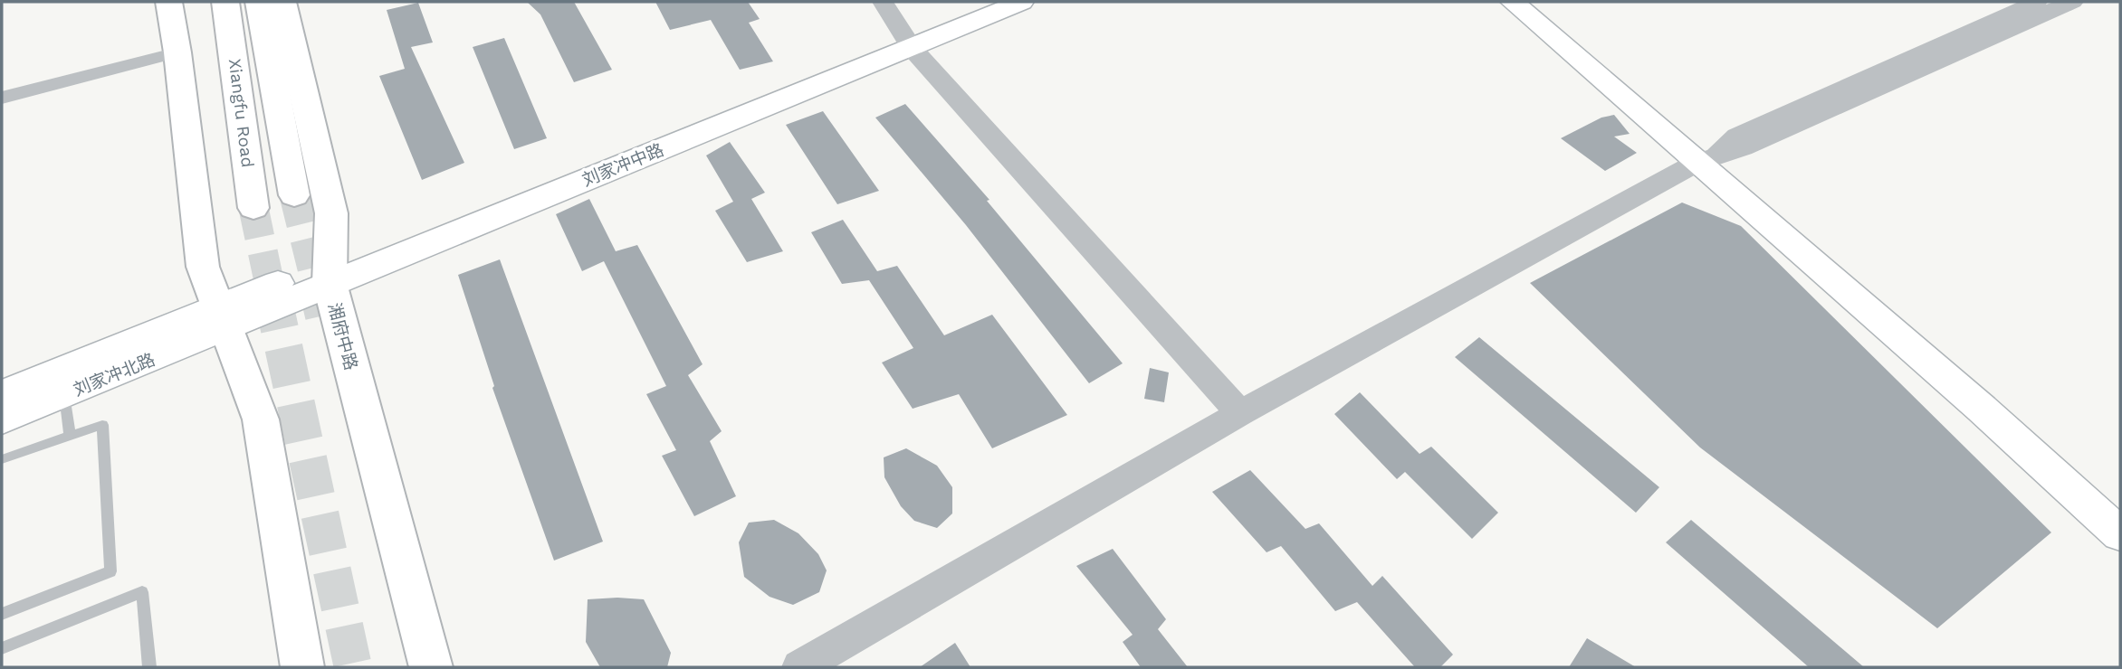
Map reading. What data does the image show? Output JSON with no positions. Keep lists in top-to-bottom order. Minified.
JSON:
{"streets":{"main road":["Xiangfu Road","刘家冲中路","湘府中路","刘家冲北路"]},"crossings":[["Xiangfu Road","湘府中路"],["刘家冲中路","湘府中路"],["刘家冲中路","刘家冲北路"]]}
